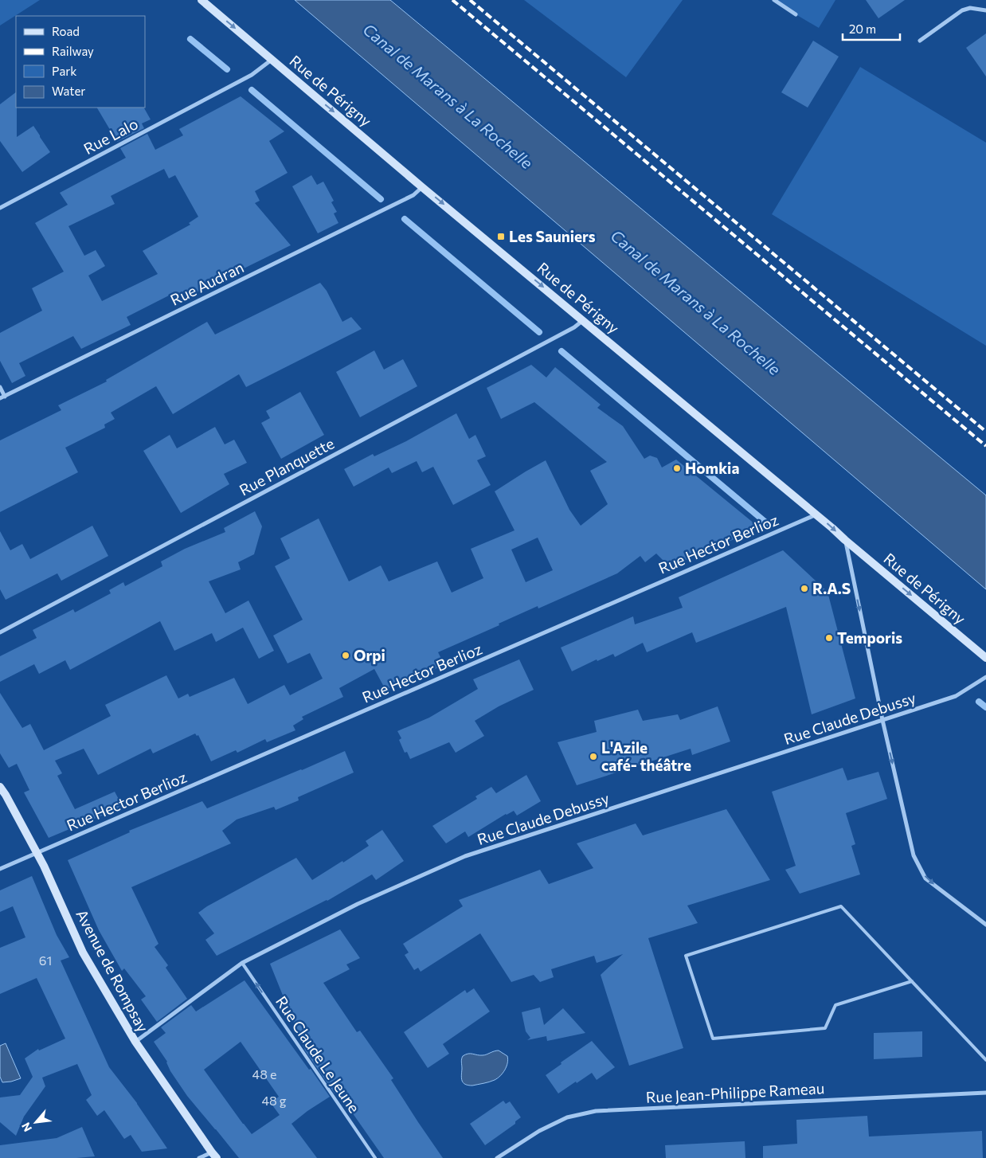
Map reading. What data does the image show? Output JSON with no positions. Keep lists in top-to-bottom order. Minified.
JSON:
{"streets":{"street":["Rue de Périgny","Rue Lalo","Rue Audran","Rue Planquette","Rue Hector Berlioz","Rue Claude Debussy","Avenue de Rompsay","Rue Jean-Philippe Rameau"],"lane":["Rue Claude Le Jeune"]},"crossings":[["Rue de Périgny","Rue Lalo"],["Rue de Périgny","Rue Audran"],["Rue de Périgny","Rue Planquette"],["Rue de Périgny","Rue Hector Berlioz"],["Rue Hector Berlioz","Avenue de Rompsay"],["Rue Claude Debussy","Avenue de Rompsay"],["Rue Claude Debussy","Rue Claude Le Jeune"]],"one_way":["Rue de Périgny","Rue Claude Le Jeune"],"water":["Canal de Marans à La Rochelle"],"places":{"transit":["Les Sauniers"],"other":["Homkia","R.A.S","Temporis","Orpi","L'Azile café- théâtre"]},"house_numbers":["61","48 e","48 g"],"legend":["Road","Railway","Park","Water"],"scale_bar":"20 m","north":"bottom left"}
